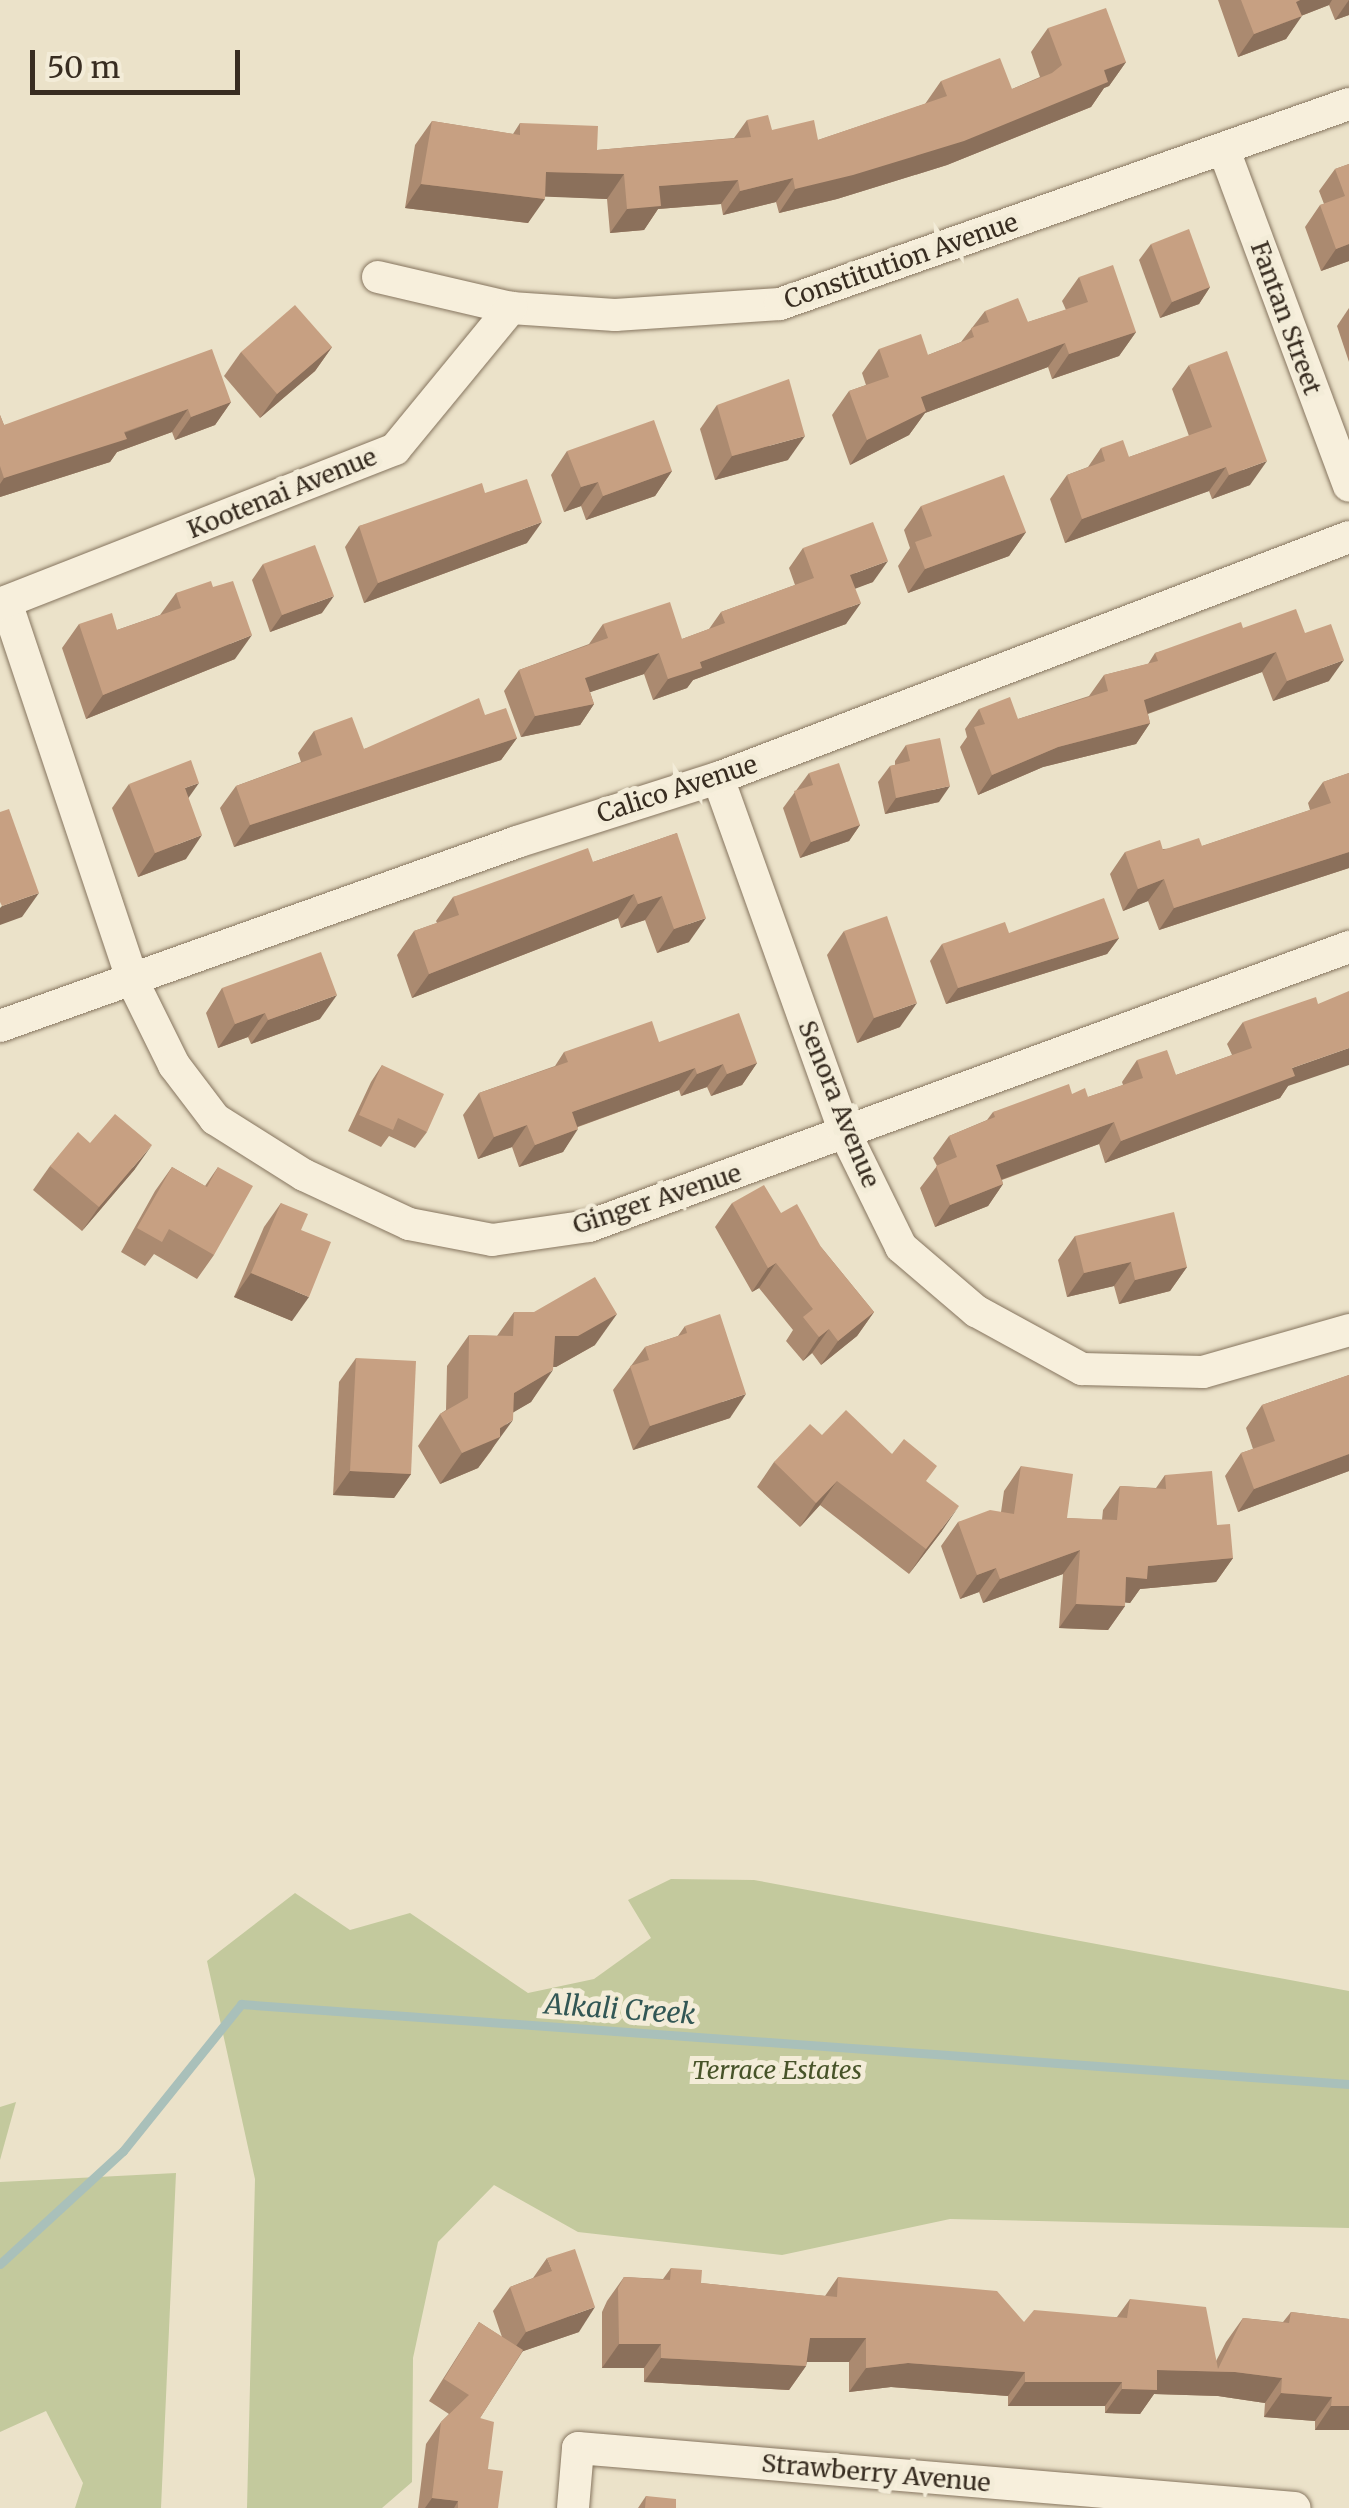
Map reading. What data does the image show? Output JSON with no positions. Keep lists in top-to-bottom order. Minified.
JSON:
{"streets":{"street":["Constitution Avenue","Fantan Street","Kootenai Avenue","Calico Avenue","Senora Avenue","Ginger Avenue","Strawberry Avenue"]},"crossings":[["Constitution Avenue","Fantan Street"],["Constitution Avenue","Kootenai Avenue"],["Kootenai Avenue","Ginger Avenue"],["Calico Avenue","Senora Avenue"],["Calico Avenue","Ginger Avenue"],["Senora Avenue","Ginger Avenue"]],"water":["Alkali Creek"],"parks":["Terrace Estates"],"scale_bar":"50 m"}
